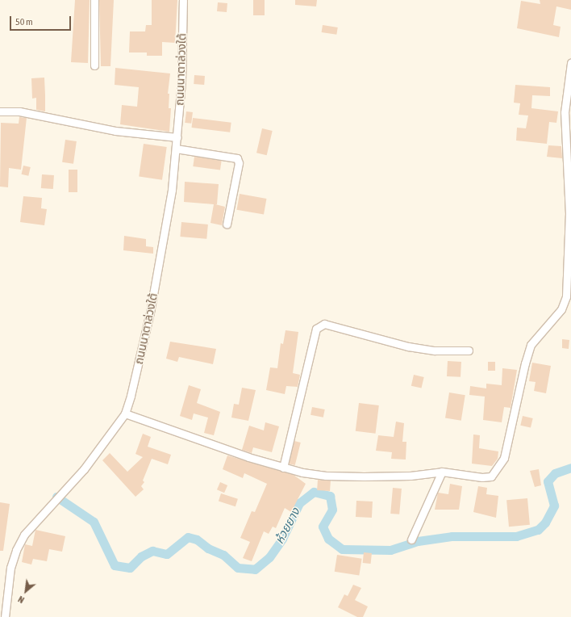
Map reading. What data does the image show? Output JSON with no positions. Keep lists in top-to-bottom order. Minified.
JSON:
{"streets":{"street":["ถนนนาตาล่วงใต้"]},"water":["ห้วยยาง"],"scale_bar":"50 m","north":"bottom left"}
